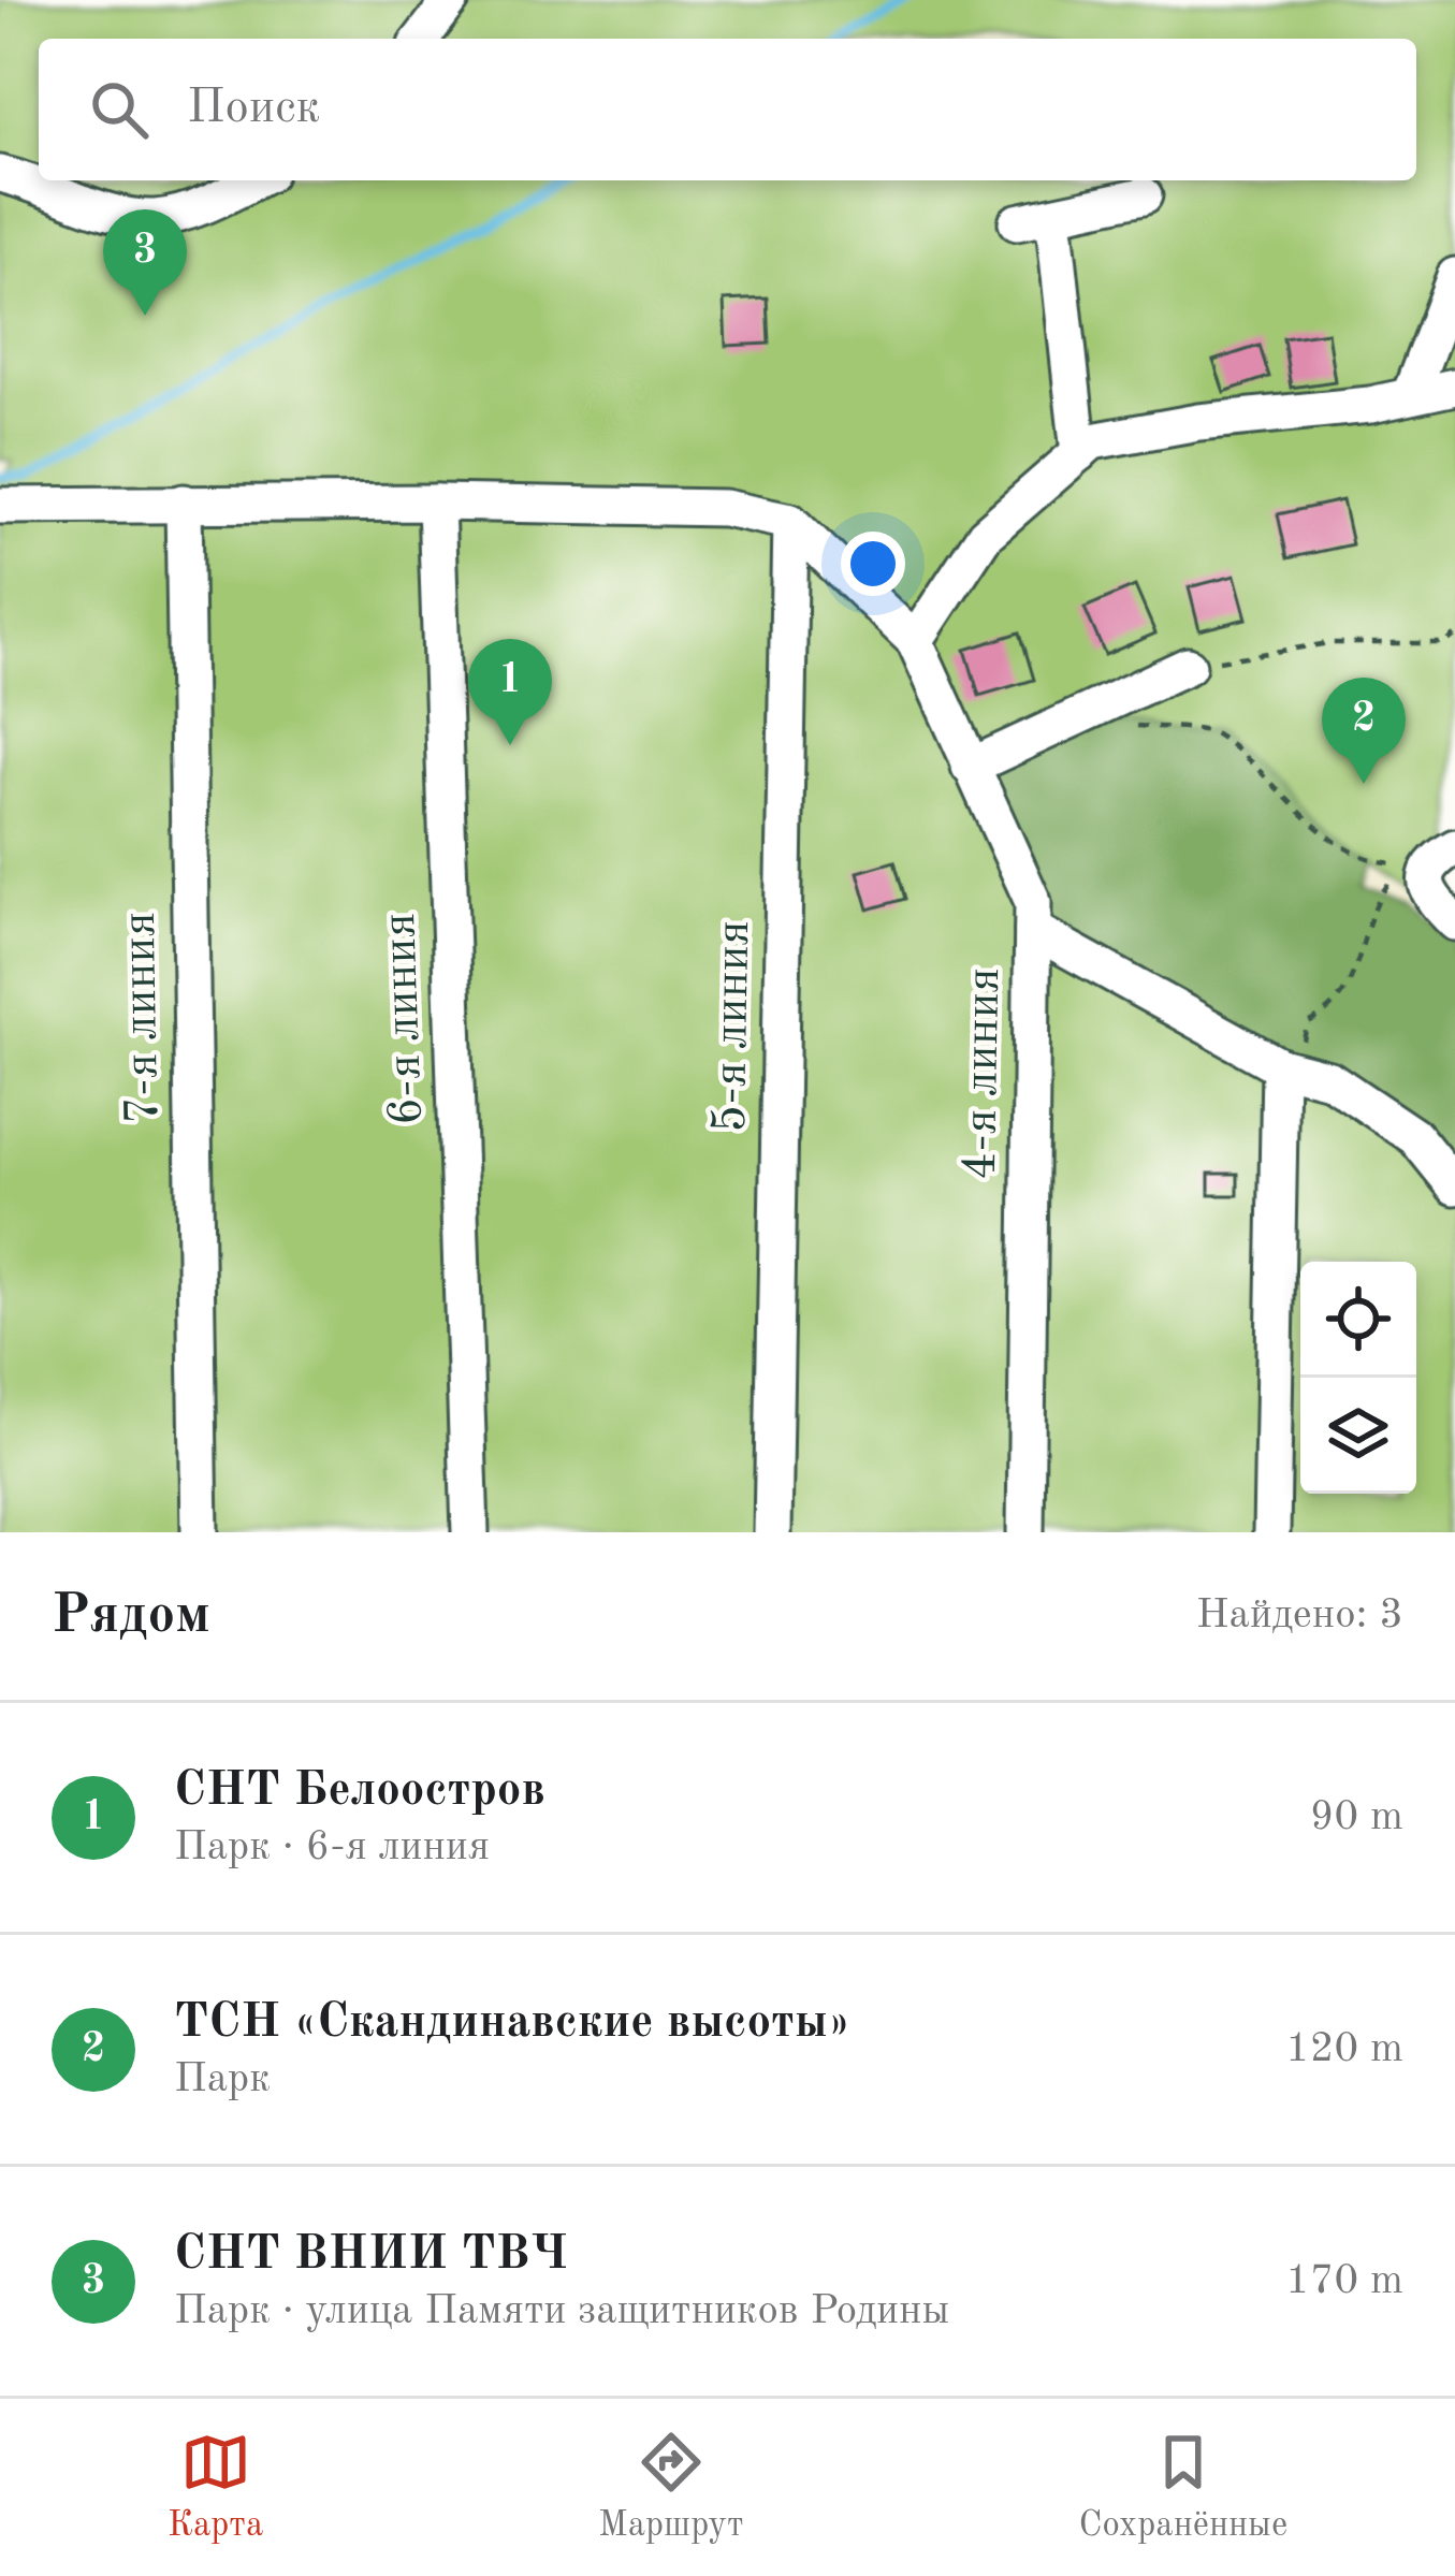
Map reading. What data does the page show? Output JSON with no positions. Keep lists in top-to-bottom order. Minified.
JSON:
{"streets":{"street":["7-я линия","6-я линия","5-я линия","4-я линия"]},"page":{"search":"Поиск","pins":["3","1","2"],"heading":["Рядом","Найдено: 3"],"list":[{"mark":"1","name":"СНТ Белоостров","note":"Парк · 6-я линия","value":"90 m"},{"mark":"2","name":"ТСН «Скандинавские высоты»","note":"Парк","value":"120 m"},{"mark":"3","name":"СНТ ВНИИ ТВЧ","note":"Парк · улица Памяти защитников Родины","value":"170 m"}],"nav":["Карта","Маршрут","Сохранённые"]}}
